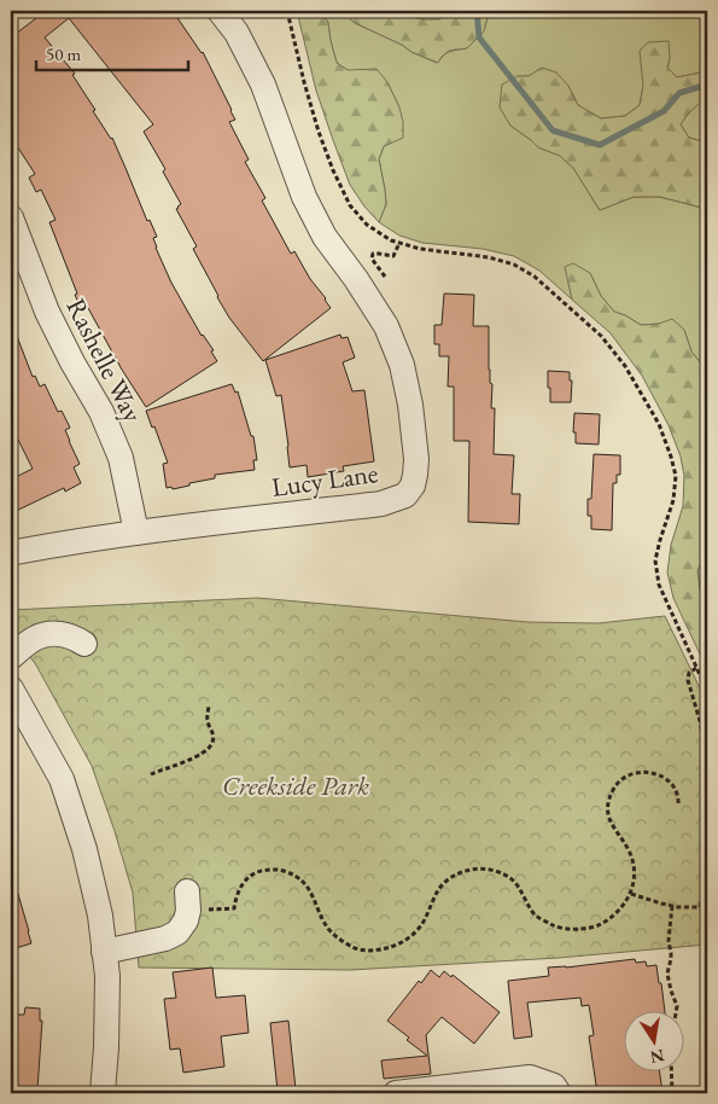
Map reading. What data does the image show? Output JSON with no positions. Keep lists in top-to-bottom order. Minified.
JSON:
{"streets":{"street":["Rashelle Way","Lucy Lane"]},"crossings":[["Rashelle Way","Lucy Lane"]],"parks":["Creekside Park"],"scale_bar":"50 m","north":"bottom"}
